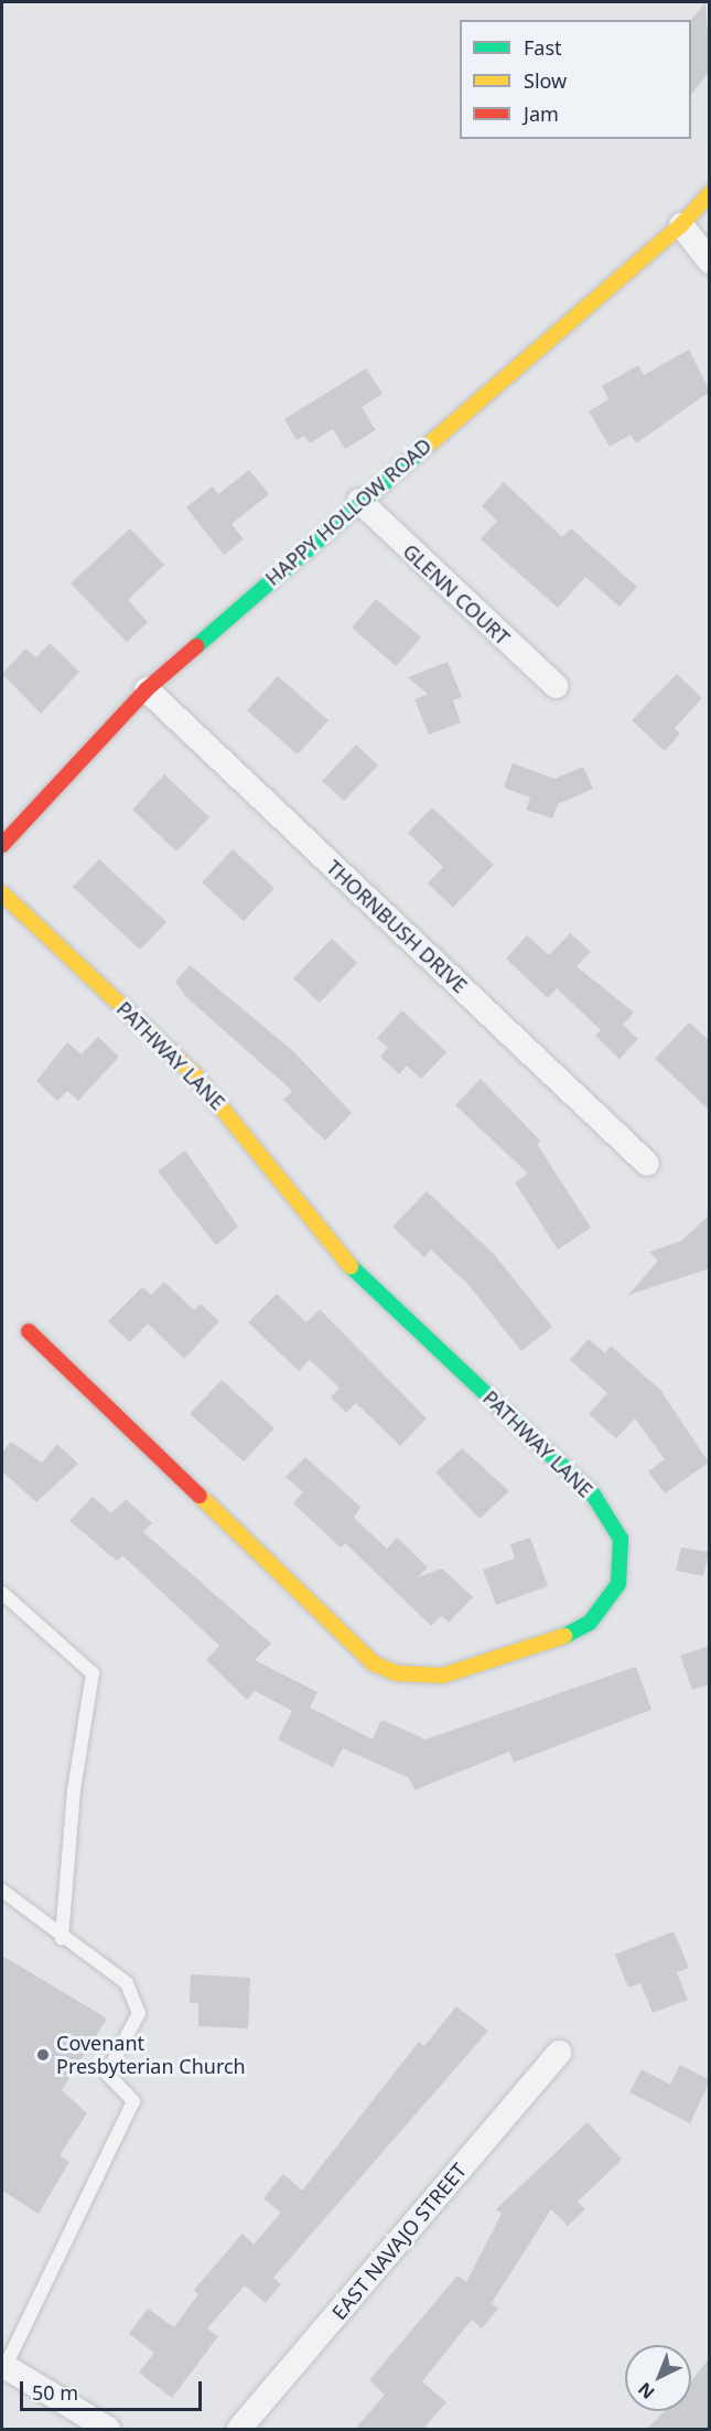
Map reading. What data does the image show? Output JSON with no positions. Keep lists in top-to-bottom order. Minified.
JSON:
{"streets":{"street":["HAPPY HOLLOW ROAD","GLENN COURT","THORNBUSH DRIVE","PATHWAY LANE","EAST NAVAJO STREET"]},"crossings":[["HAPPY HOLLOW ROAD","GLENN COURT"],["HAPPY HOLLOW ROAD","THORNBUSH DRIVE"]],"places":["Covenant Presbyterian Church"],"legend":["Fast","Slow","Jam"],"scale_bar":"50 m","north":"bottom left"}
